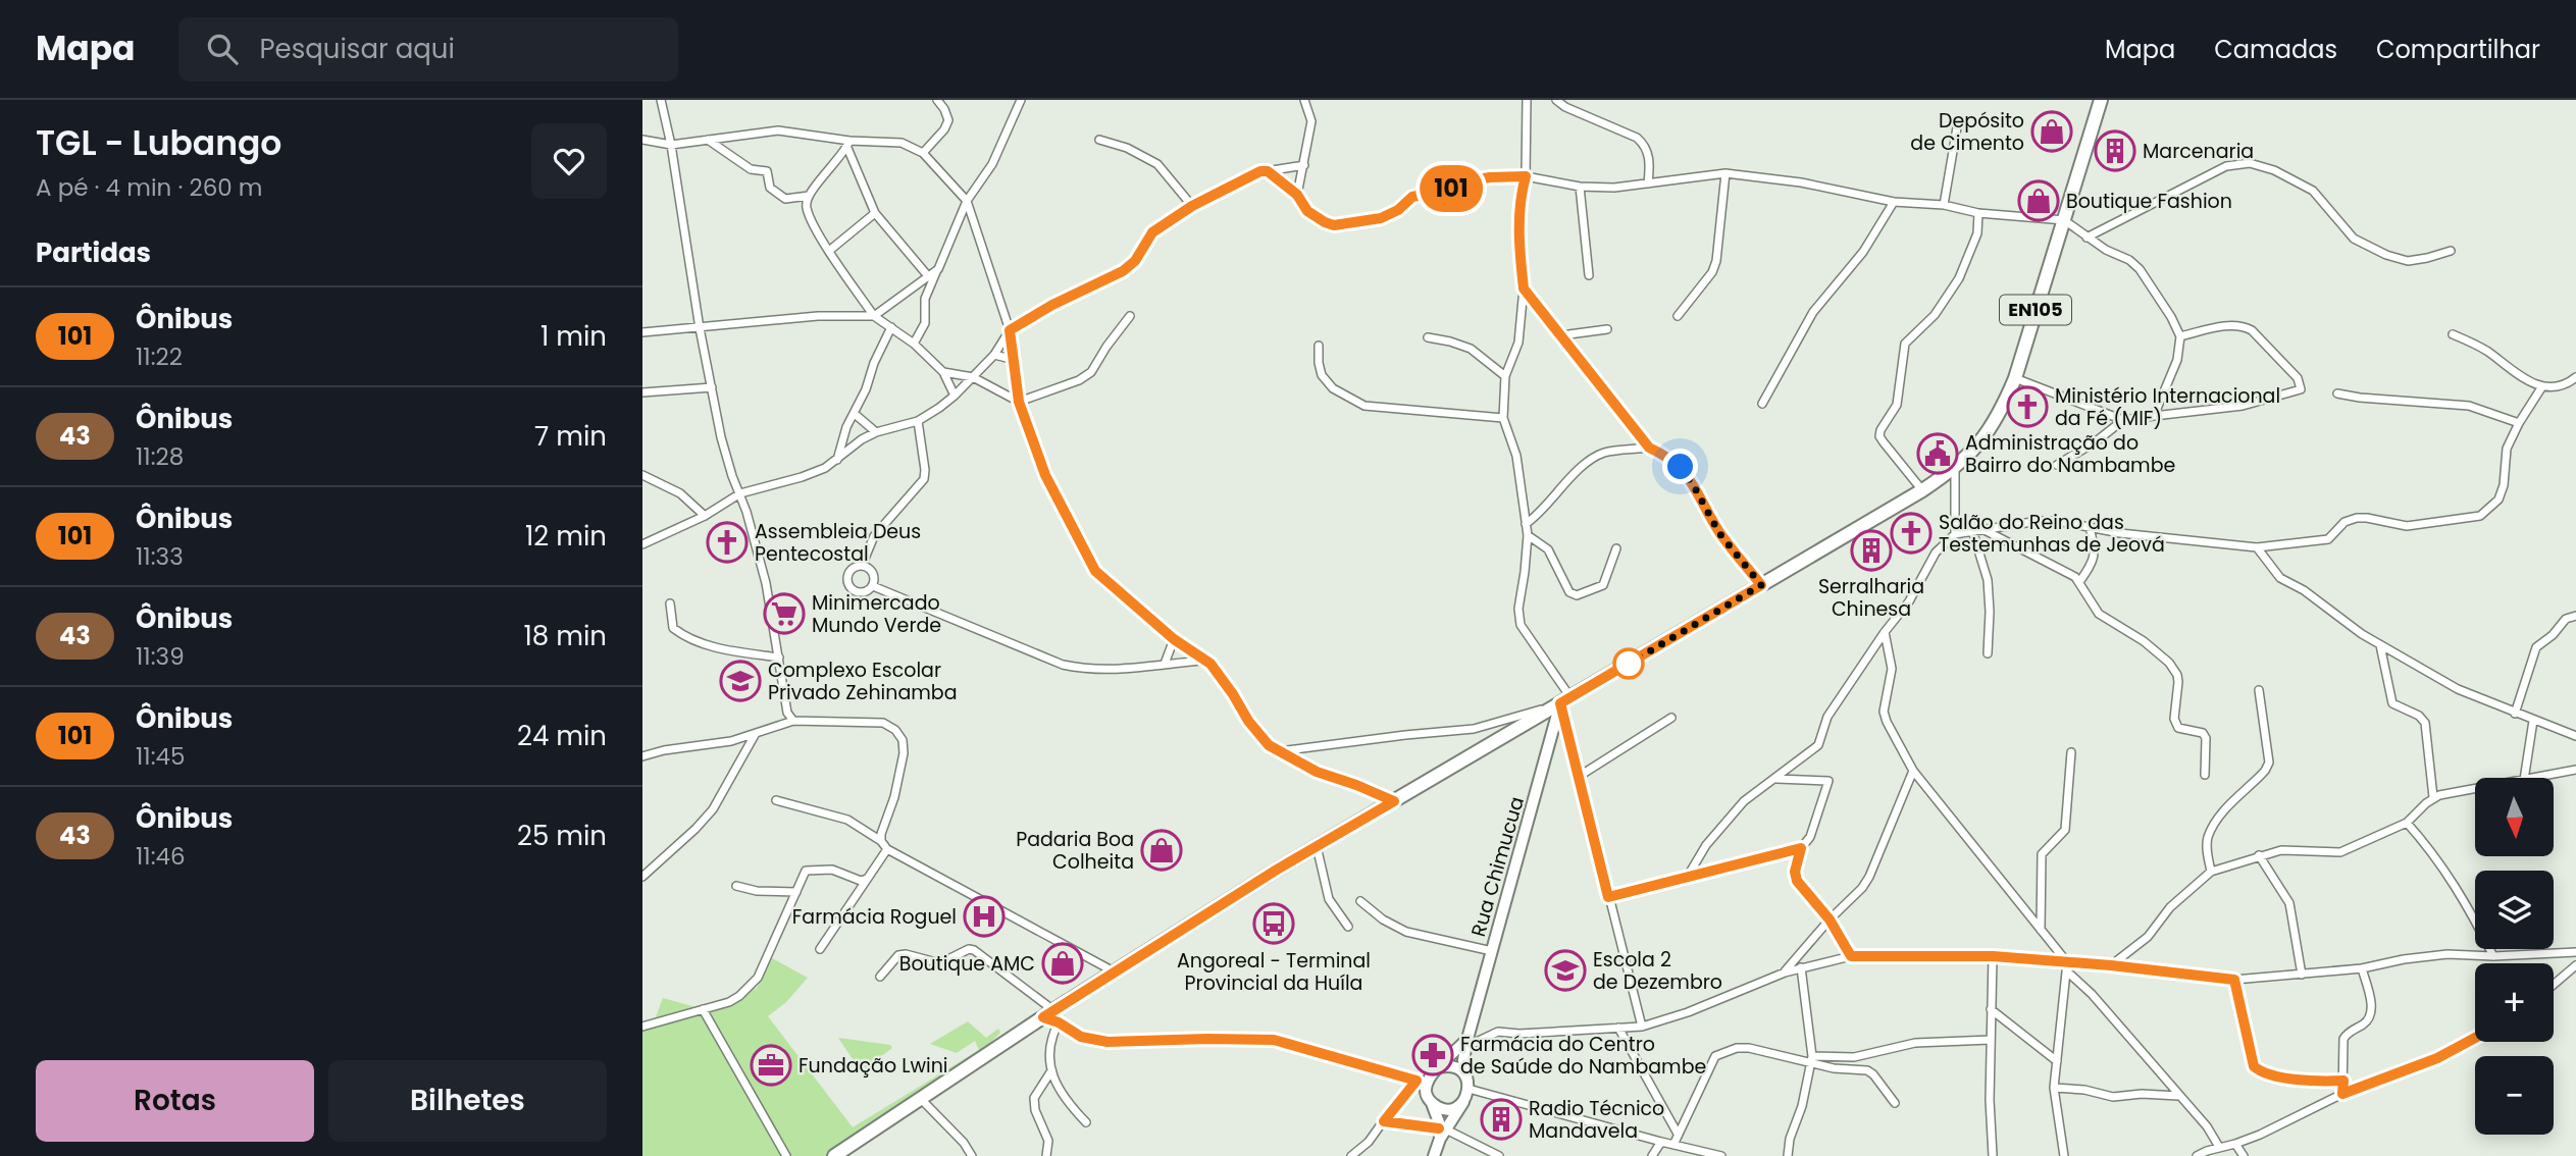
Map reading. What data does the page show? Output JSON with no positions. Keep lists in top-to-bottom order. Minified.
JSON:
{"streets":{"main road":["EN105"],"street":["Rua Chimucua"]},"places":{"shop":["Depósito de Cimento","Boutique Fashion","Padaria Boa Colheita","Boutique AMC"],"building":["Marcenaria","Serralharia Chinesa","Radio Técnico Mandavela"],"church":["Ministério Internacional da Fé (MIF)","Salão do Reino das Testemunhas de Jeová","Assembleia Deus Pentecostal"],"public building":["Administração do Bairro do Nambambe"],"supermarket":["Minimercado Mundo Verde"],"school or university":["Complexo Escolar Privado Zehinamba","Escola 2 de Dezembro"],"hospital":["Farmácia Roguel"],"bus stop":["Angoreal - Terminal Provincial da Huíla"],"pharmacy":["Farmácia do Centro de Saúde do Nambambe"],"office":["Fundação Lwini"]},"lines":["bus line 101"],"north":"bottom","page":{"header":"Mapa","search":"Pesquisar aqui","nav":["Mapa","Camadas","Compartilhar"],"heading":[["TGL - Lubango","A pé · 4 min · 260 m"],"Partidas"],"on_map":"101","list":[{"mark":"101","name":"Ônibus","note":"11:22","value":"1 min"},{"mark":"43","name":"Ônibus","note":"11:28","value":"7 min"},{"mark":"101","name":"Ônibus","note":"11:33","value":"12 min"},{"mark":"43","name":"Ônibus","note":"11:39","value":"18 min"},{"mark":"101","name":"Ônibus","note":"11:45","value":"24 min"},{"mark":"43","name":"Ônibus","note":"11:46","value":"25 min"}],"map_buttons":["+","−"],"buttons":["Rotas","Bilhetes"]}}
